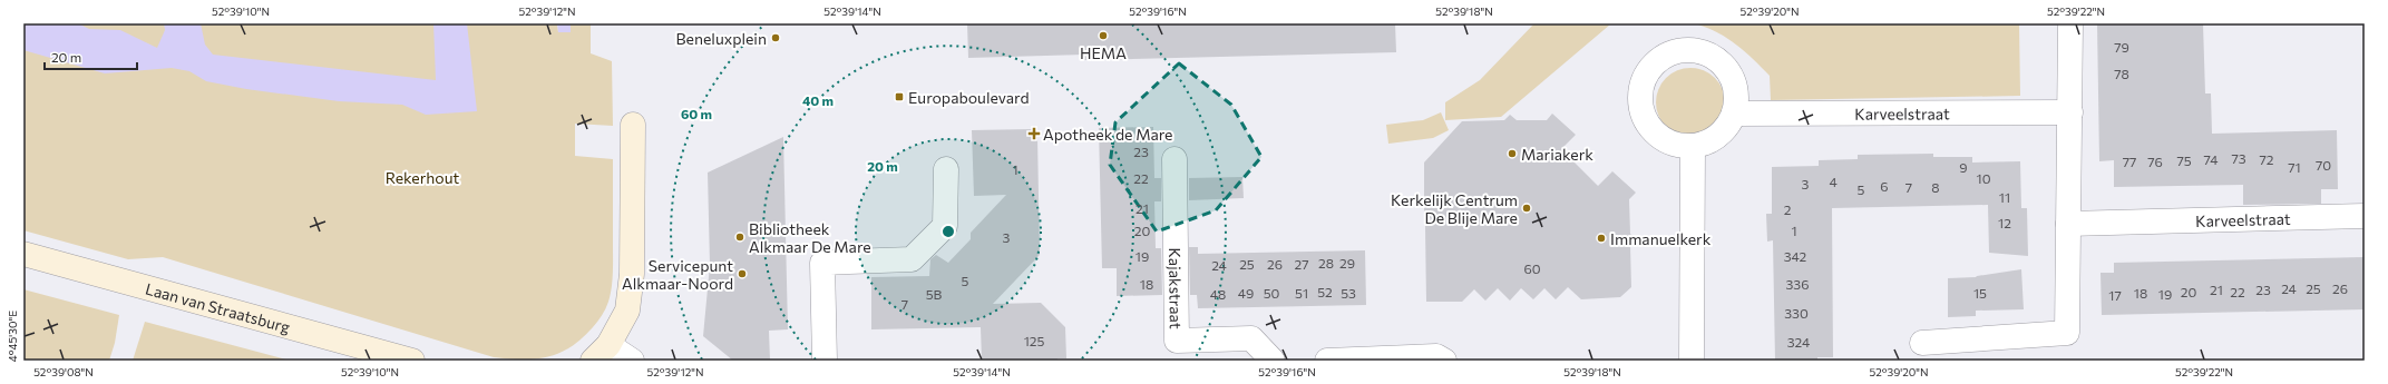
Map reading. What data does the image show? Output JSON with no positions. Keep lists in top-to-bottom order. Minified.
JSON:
{"streets":{"street":["Karveelstraat","Kajakstraat","Laan van Straatsburg"]},"parks":["Rekerhout"],"places":{"other":["HEMA","Beneluxplein","Mariakerk","Kerkelijk Centrum De Blije Mare","Bibliotheek Alkmaar De Mare","Immanuelkerk","Servicepunt Alkmaar-Noord"],"transit":["Europaboulevard"],"health":["Apotheek de Mare"]},"house_numbers":["79","78","23","73","74","72","75","77","76","70","9","71","1","22","10","4","3","6","7","8","5","11","21","2","12","20","1","3","19","342","28","29","25","26","27","24","60","5","18","336","24","25","26","21","23","52","20","22","49","50","51","53","15","18","5B","48","19","17","7","330","125","324"],"scale_bar":"20 m","coordinates":["52°39'10\"N","52°39'12\"N","52°39'14\"N","52°39'16\"N","52°39'18\"N","52°39'20\"N","52°39'22\"N","4°45'30\"E","52°39'08\"N"],"rings":["40 m","60 m","20 m"]}
